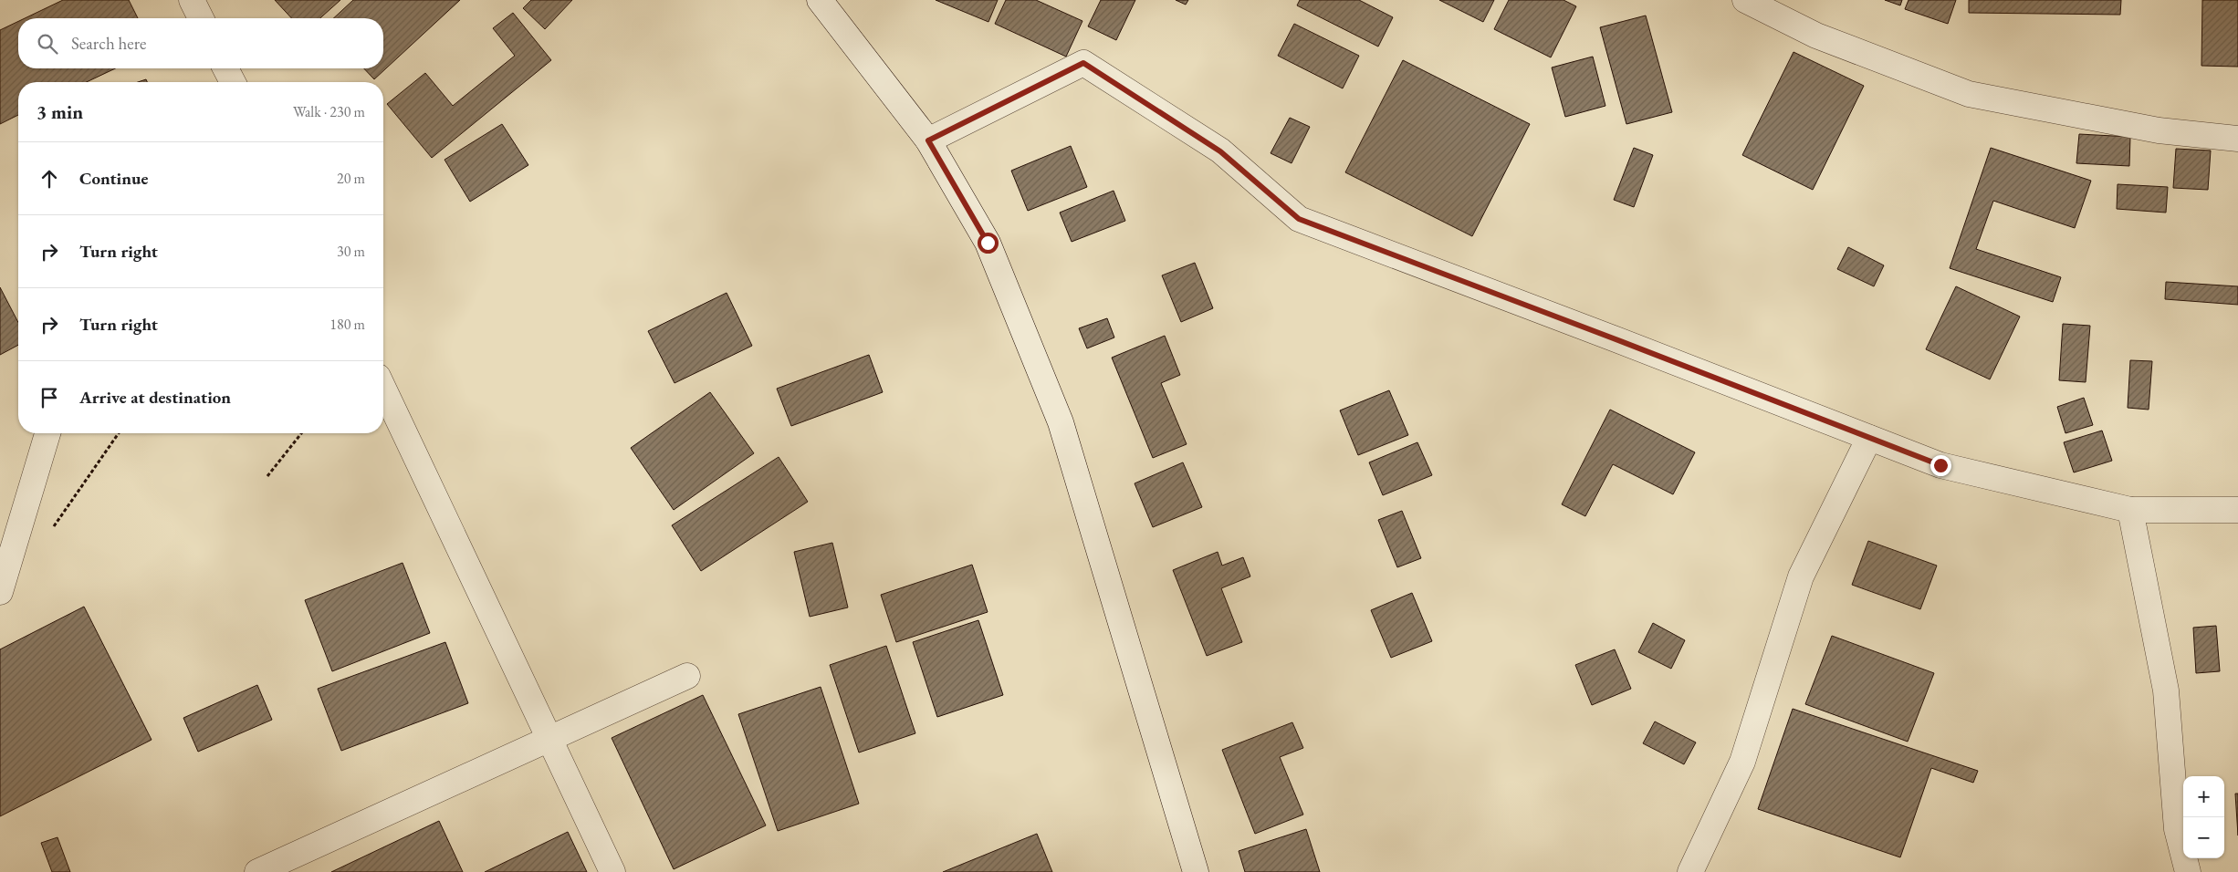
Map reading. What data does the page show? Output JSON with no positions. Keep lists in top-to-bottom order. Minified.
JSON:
{"page":{"search":"Search here","heading":["3 min","Walk · 230 m"],"list":[["Continue","20 m"],["Turn right","30 m"],["Turn right","180 m"],"Arrive at destination"],"map_buttons":["+","−"]}}
